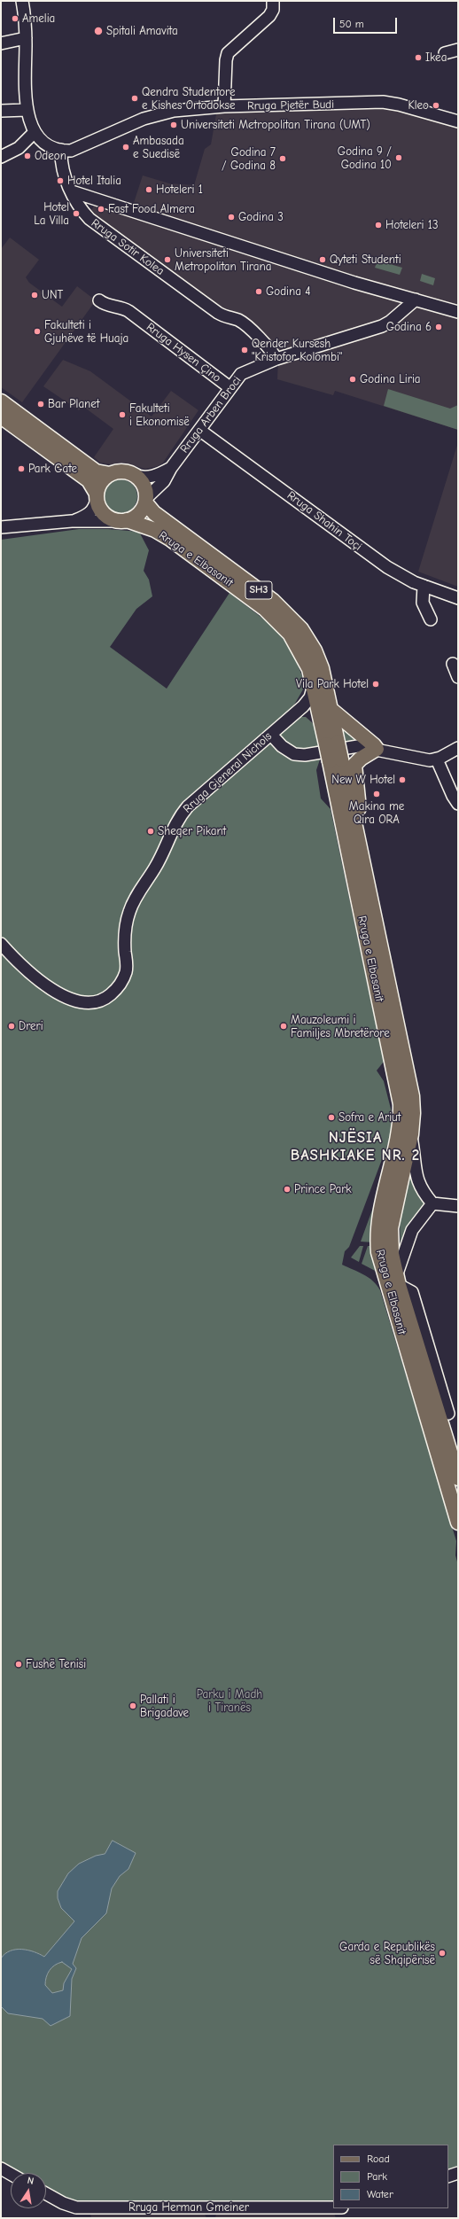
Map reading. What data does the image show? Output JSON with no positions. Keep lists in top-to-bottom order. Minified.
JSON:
{"streets":{"main road":["Rruga e Elbasanit","SH3"],"street":["Rruga Pjetër Budi","Rruga Sotir Kolea","Rruga Hysen Çino","Rruga Arben Broci","Rruga Shahin Toçi","Rruga Gjeneral Nichols","Rruga Herman Gmeiner"]},"crossings":[["Rruga Pjetër Budi","Rruga Sotir Kolea"],["Rruga Sotir Kolea","Rruga Arben Broci"],["Rruga Hysen Çino","Rruga Arben Broci"],["Rruga Arben Broci","Rruga Shahin Toçi"],["Rruga Arben Broci","Rruga e Elbasanit"],["Rruga Arben Broci","SH3"],["Rruga e Elbasanit","SH3"],["Rruga e Elbasanit","Rruga Gjeneral Nichols"]],"districts":["NJËSIA BASHKIAKE NR. 2"],"parks":["Parku i Madh i Tiranës"],"places":["Amelia","Spitali Amavita","Ikea","Qendra Studentore e Kishes Ortodokse","Kleo","Universiteti Metropolitan Tirana (UMT)","Ambasada e Suedisë","Odeon","Godina 9 / Godina 10","Godina 7 / Godina 8","Hotel Italia","Hoteleri 1","Fast Food Almera","Hotel La Villa","Godina 3","Hoteleri 13","Universiteti Metropolitan Tirana","Qyteti Studenti","Godina 4","UNT","Godina 6","Fakulteti i Gjuhëve të Huaja","Qender Kursesh \"Kristofor Kolombi\"","Godina Liria","Bar Planet","Fakulteti i Ekonomisë","Park Gate","Vila Park Hotel","New W Hotel","Makina me Qira ORA","Sheqer Pikant","Dreri","Mauzoleumi i Familjes Mbretërore","Sofra e Ariut","Prince Park","Fushë Tenisi","Pallati i Brigadave","Garda e Republikës së Shqipërisë"],"legend":["Road","Park","Water"],"scale_bar":"50 m","north":"top"}
